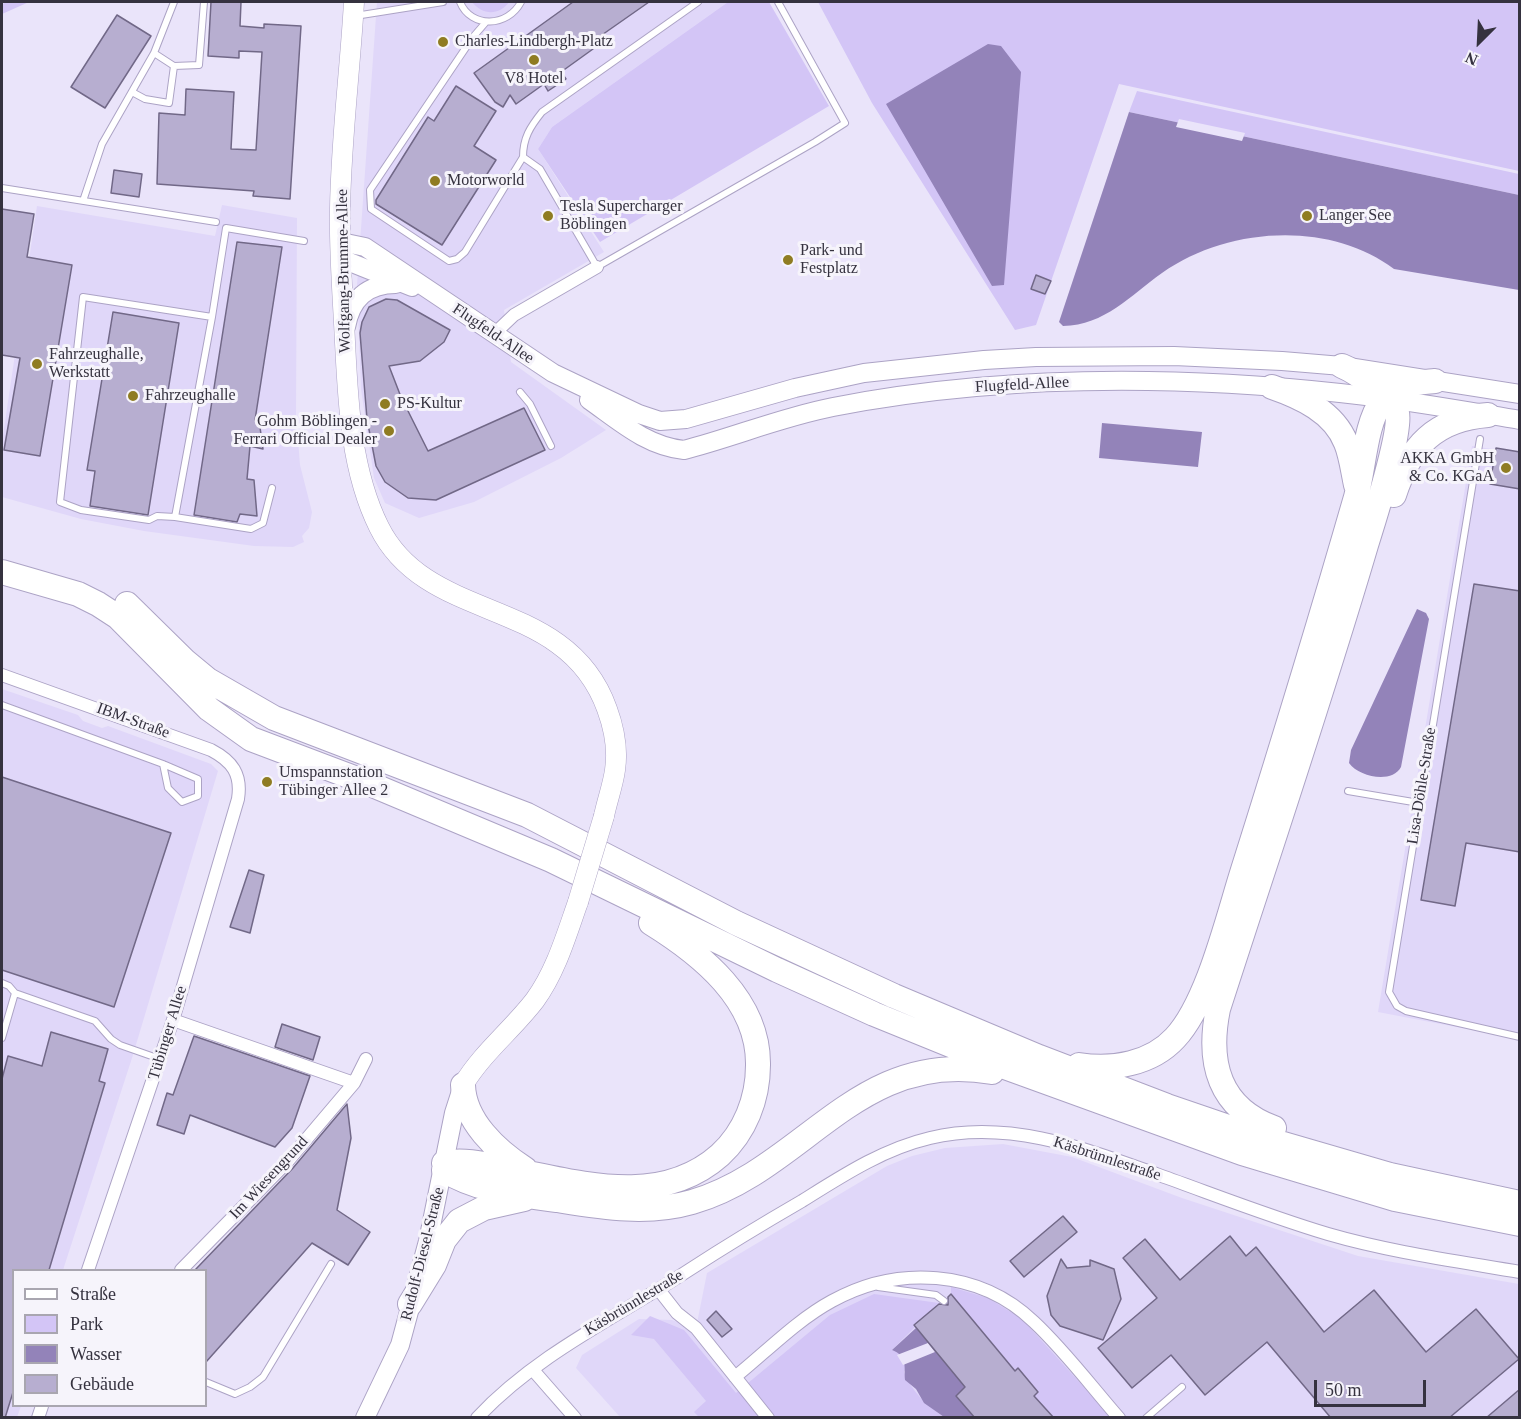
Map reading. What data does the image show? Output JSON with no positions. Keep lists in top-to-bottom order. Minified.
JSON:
{"streets":{"main road":["Wolfgang-Brumme-Allee","Flugfeld-Allee","Rudolf-Diesel-Straße"],"street":["IBM-Straße","Tübinger Allee","Käsbrünnlestraße","Im Wiesengrund"],"lane":["Lisa-Döhle-Straße"]},"crossings":[["Wolfgang-Brumme-Allee","Flugfeld-Allee"],["Wolfgang-Brumme-Allee","Rudolf-Diesel-Straße"],["IBM-Straße","Tübinger Allee"]],"places":["Charles-Lindbergh-Platz","V8 Hotel","Motorworld","Tesla Supercharger Böblingen","Langer See","Park- und Festplatz","Fahrzeughalle, Werkstatt","Fahrzeughalle","PS-Kultur","Gohm Böblingen - Ferrari Official Dealer","AKKA GmbH & Co. KGaA","Umspannstation Tübinger Allee 2"],"legend":["Straße","Park","Wasser","Gebäude"],"scale_bar":"50 m","north":"bottom left"}
